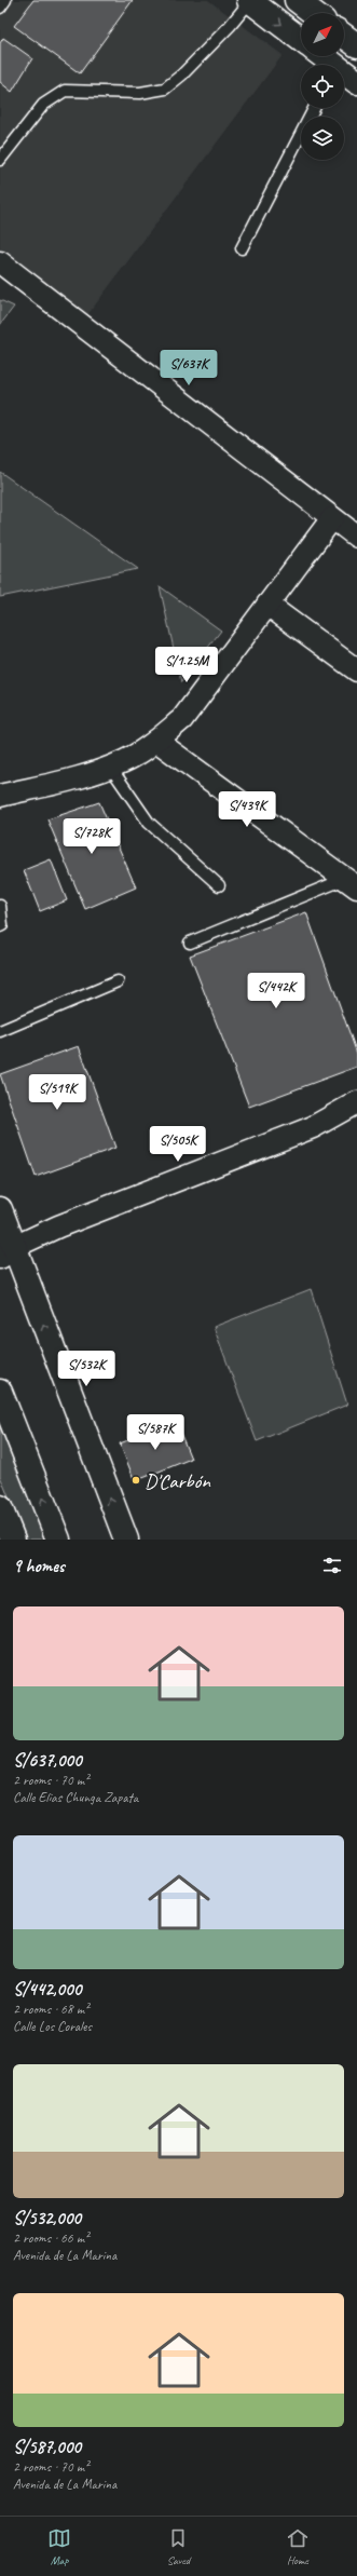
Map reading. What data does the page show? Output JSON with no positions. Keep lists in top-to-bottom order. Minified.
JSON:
{"places":["D'Carbón"],"north":"top right","page":{"price":["S/637K","S/1.25M","S/439K","S/728K","S/442K","S/519K","S/505K","S/532K","S/587K"],"heading":"9 homes","list":[{"name":"S/637,000","note":"2 rooms · 70 m² · Calle Elias Chunga Zapata"},{"name":"S/442,000","note":"2 rooms · 68 m² · Calle Los Corales"},{"name":"S/532,000","note":"2 rooms · 66 m² · Avenida de La Marina"},{"name":"S/587,000","note":"2 rooms · 70 m² · Avenida de La Marina"}],"tabs":["Map","Saved","Home"]}}
